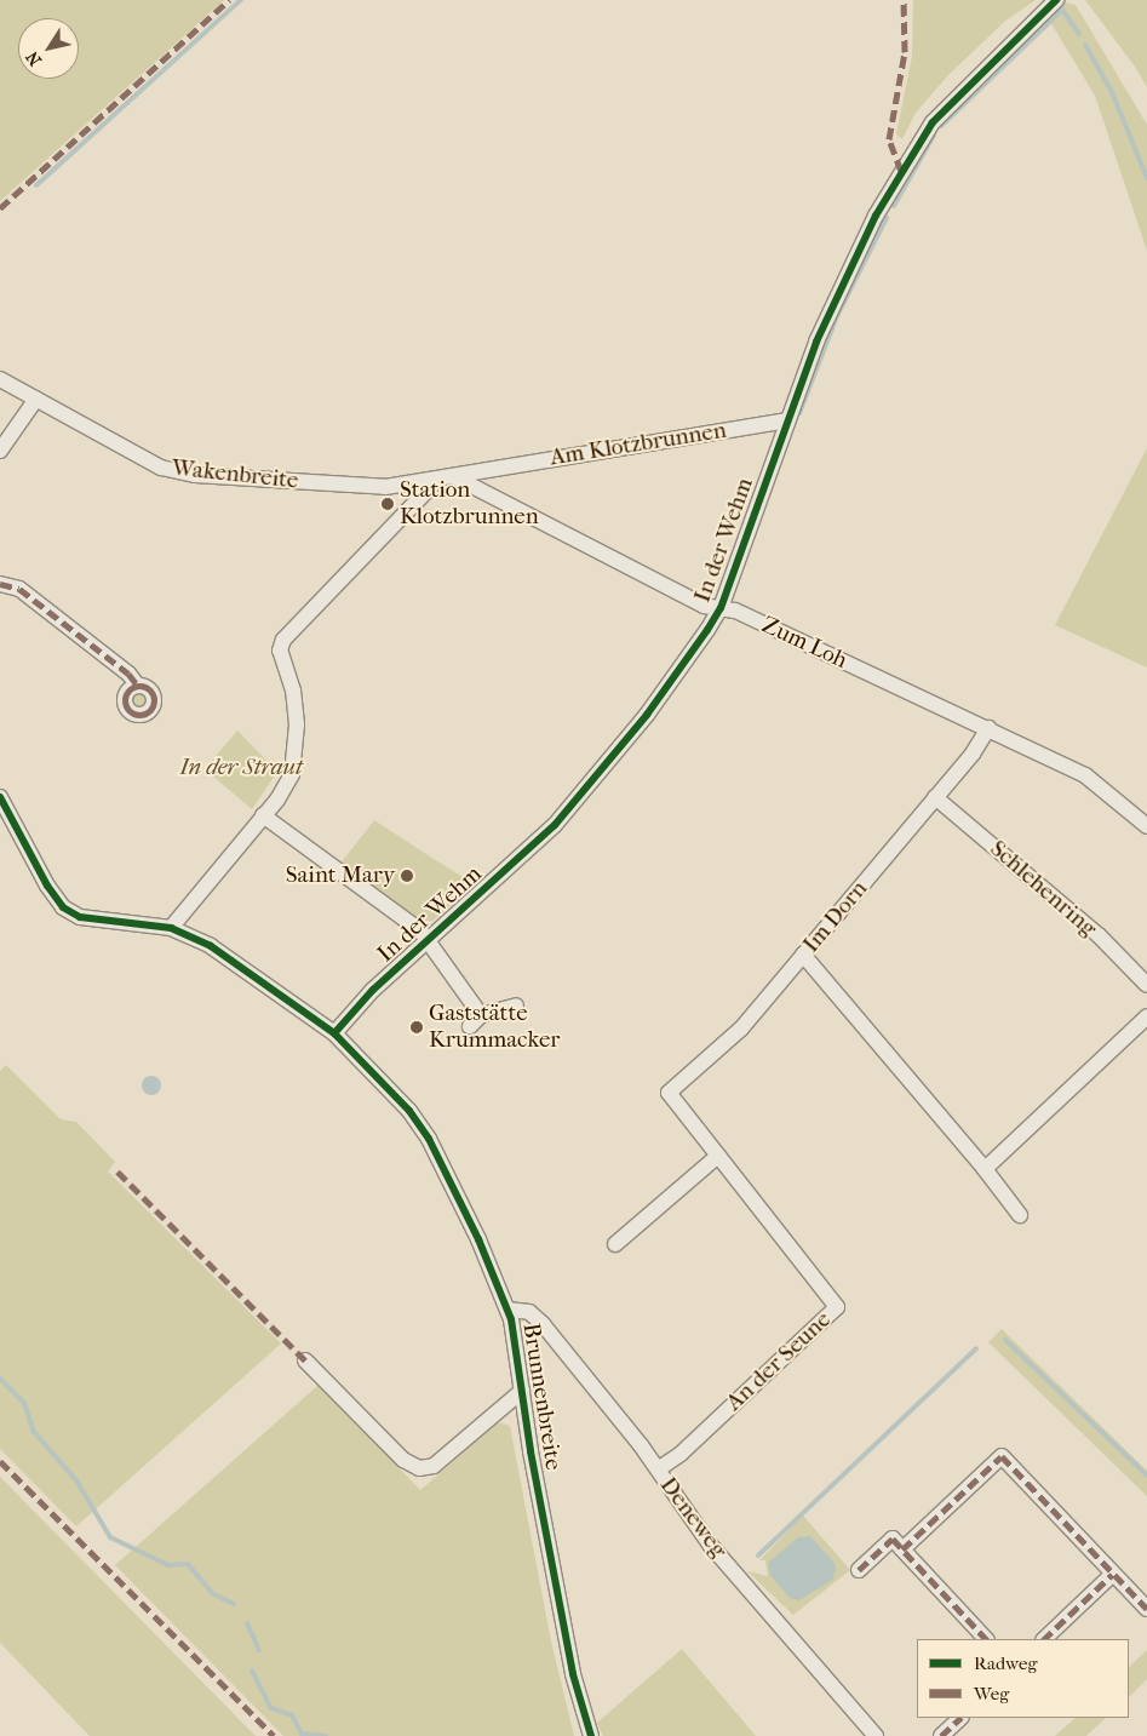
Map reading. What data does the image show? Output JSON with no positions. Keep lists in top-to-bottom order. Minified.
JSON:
{"streets":{"street":["Am Klotzbrunnen","Wakenbreite","In der Wehm","Zum Loh","Schlehenring","Im Dorn","An der Seune","Brunnenbreite","Deneweg"]},"crossings":[["Am Klotzbrunnen","Wakenbreite"],["Am Klotzbrunnen","In der Wehm"],["Am Klotzbrunnen","Zum Loh"],["Wakenbreite","Zum Loh"],["In der Wehm","Zum Loh"],["In der Wehm","Brunnenbreite"],["Zum Loh","Im Dorn"],["Schlehenring","Im Dorn"],["Im Dorn","An der Seune"],["An der Seune","Deneweg"],["Brunnenbreite","Deneweg"]],"parks":["In der Straut"],"places":["Station Klotzbrunnen","Saint Mary","Gaststätte Krummacker"],"legend":["Radweg","Weg"],"north":"bottom left"}
